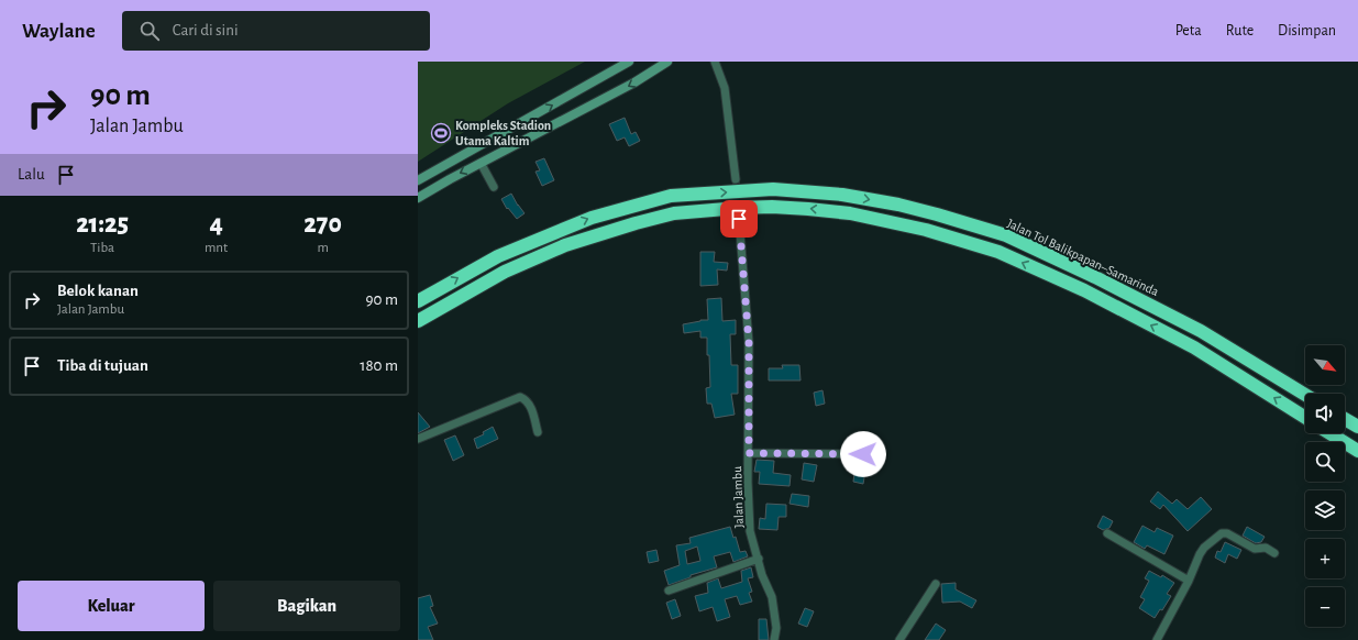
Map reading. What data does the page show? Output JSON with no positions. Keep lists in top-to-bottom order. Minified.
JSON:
{"streets":{"highway":["Jalan Tol Balikpapan–Samarinda"],"street":["Jalan Jambu"]},"places":{"sports":["Kompleks Stadion Utama Kaltim"]},"north":"bottom right","page":{"header":"Waylane","search":"Cari di sini","nav":["Peta","Rute","Disimpan"],"turn":["90 m","Jalan Jambu"],"then":"Lalu","eta":["21:25","Tiba","4","mnt","270","m"],"list":[{"name":"Belok kanan","note":"Jalan Jambu","value":"90 m"},{"name":"Tiba di tujuan","value":"180 m"}],"map_buttons":["+","−"],"buttons":["Keluar","Bagikan"]}}
